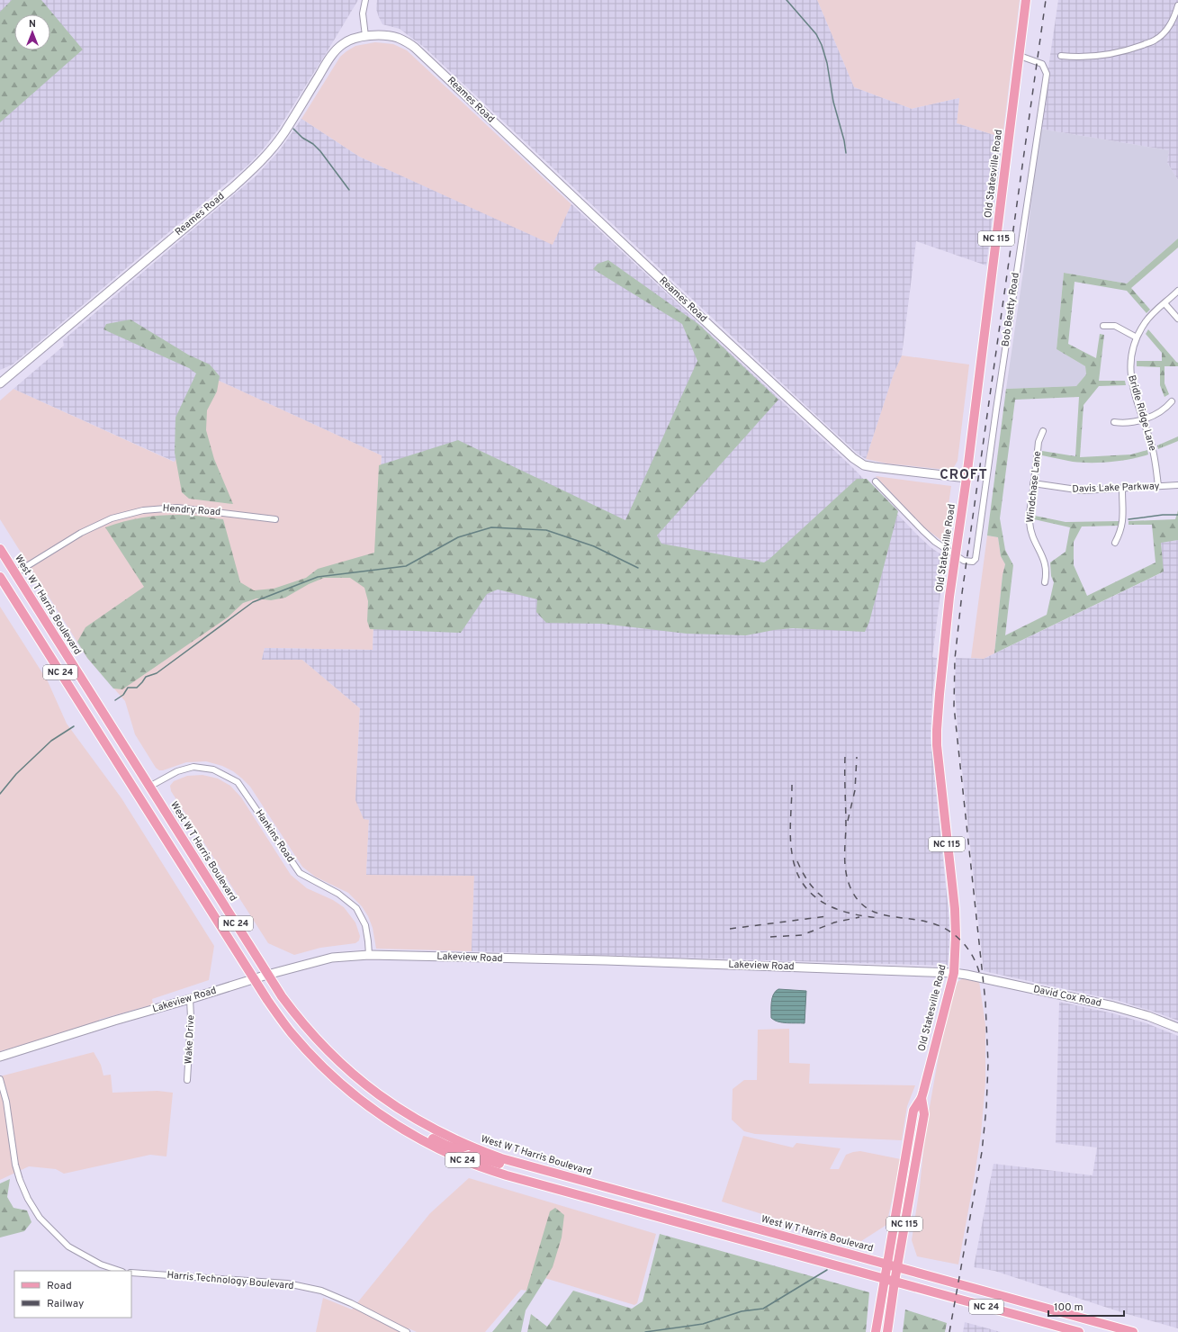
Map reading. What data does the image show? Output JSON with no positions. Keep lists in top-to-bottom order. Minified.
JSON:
{"streets":{"main road":["Reames Road","Old Statesville Road","NC 115","West W T Harris Boulevard","NC 24","Lakeview Road","David Cox Road"],"street":["Bob Beatty Road","Bridle Ridge Lane","Windchase Lane","Davis Lake Parkway","Hendry Road","Hankins Road","Wake Drive","Harris Technology Boulevard"]},"crossings":[["Reames Road","Old Statesville Road"],["Old Statesville Road","Bob Beatty Road"],["Old Statesville Road","West W T Harris Boulevard"],["Old Statesville Road","NC 24"],["Old Statesville Road","Lakeview Road"],["Old Statesville Road","David Cox Road"],["Bridle Ridge Lane","Davis Lake Parkway"],["Windchase Lane","Davis Lake Parkway"],["Hendry Road","West W T Harris Boulevard"],["West W T Harris Boulevard","Hankins Road"],["West W T Harris Boulevard","Lakeview Road"],["NC 24","Lakeview Road"],["Hankins Road","Lakeview Road"],["Lakeview Road","David Cox Road"],["Lakeview Road","Wake Drive"]],"districts":["CROFT"],"legend":["Road","Railway"],"scale_bar":"100 m","north":"top"}
